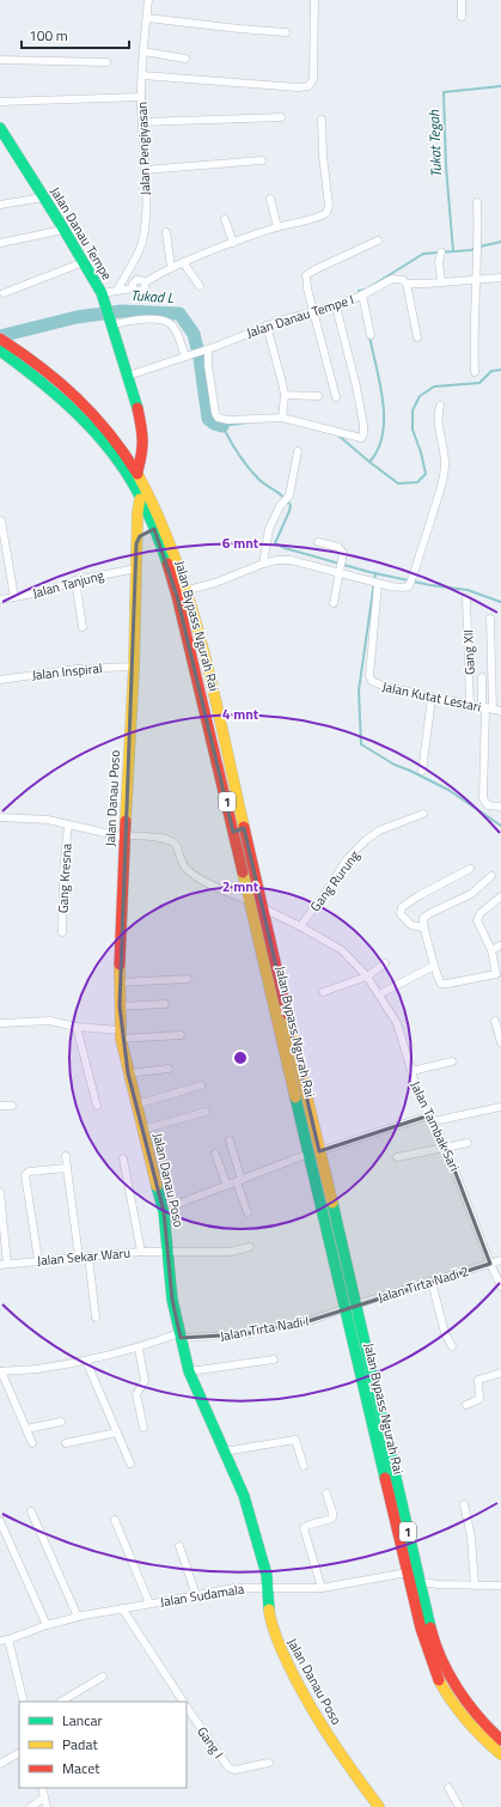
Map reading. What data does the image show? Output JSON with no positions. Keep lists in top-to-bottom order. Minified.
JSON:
{"streets":{"main road":["Jalan Danau Tempe","Jalan Bypass Ngurah Rai","Jalan Danau Poso","1"],"street":["Jalan Pengiyasan","Jalan Danau Tempe I","Jalan Tanjung","Gang XII","Jalan Inspiral","Jalan Kutat Lestari","Gang Kresna","Gang Rurung","Jalan Tambak Sari","Jalan Sekar Waru","Jalan Tirta Nadi 2","Jalan Tirta Nadi I","Jalan Sudamala","Gang I"]},"crossings":[["Jalan Danau Tempe","Jalan Danau Tempe I"],["Jalan Danau Tempe","Jalan Bypass Ngurah Rai"],["Jalan Tanjung","Jalan Danau Poso"],["Jalan Bypass Ngurah Rai","Jalan Danau Poso"],["Jalan Bypass Ngurah Rai","Jalan Tambak Sari"],["Jalan Bypass Ngurah Rai","Jalan Tirta Nadi 2"],["Jalan Bypass Ngurah Rai","Jalan Tirta Nadi I"],["Jalan Bypass Ngurah Rai","Jalan Sudamala"],["Gang XII","Jalan Kutat Lestari"],["Jalan Inspiral","Jalan Danau Poso"],["Jalan Danau Poso","Jalan Sekar Waru"],["Jalan Danau Poso","Jalan Tirta Nadi I"],["Jalan Danau Poso","Jalan Sudamala"],["Gang Rurung","Jalan Tambak Sari"],["Jalan Tambak Sari","Jalan Tirta Nadi 2"],["Jalan Tirta Nadi 2","Jalan Tirta Nadi I"],["Jalan Sudamala","Gang I"]],"water":["Tukat Tegah","Tukad L"],"legend":["Lancar","Padat","Macet"],"scale_bar":"100 m","rings":["6 mnt","4 mnt","2 mnt"]}
